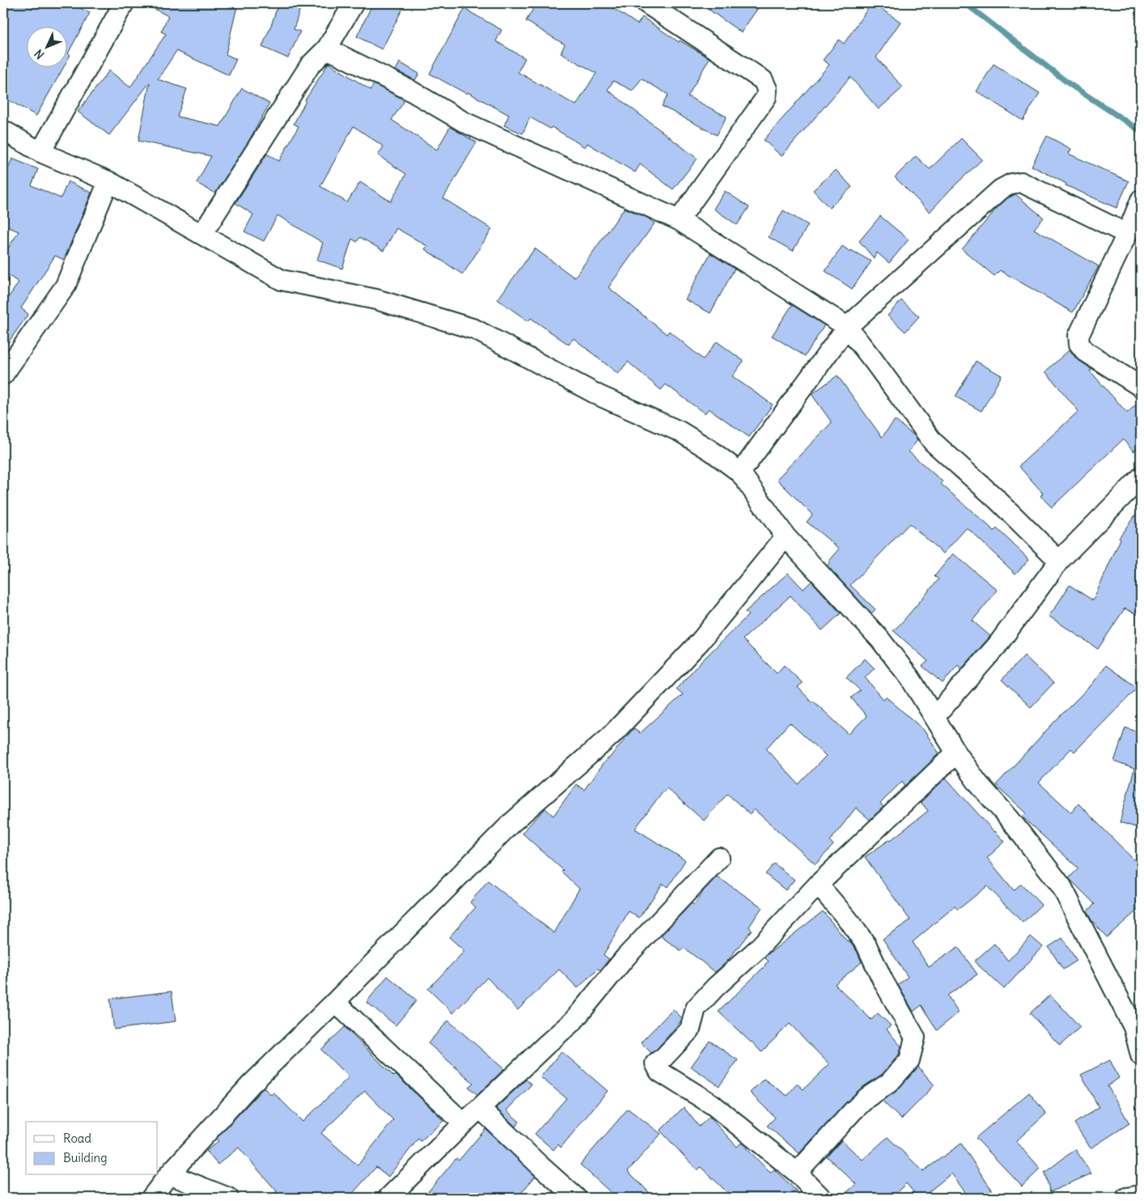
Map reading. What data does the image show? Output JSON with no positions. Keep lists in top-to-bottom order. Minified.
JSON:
{"legend":["Road","Building"],"north":"bottom left"}
